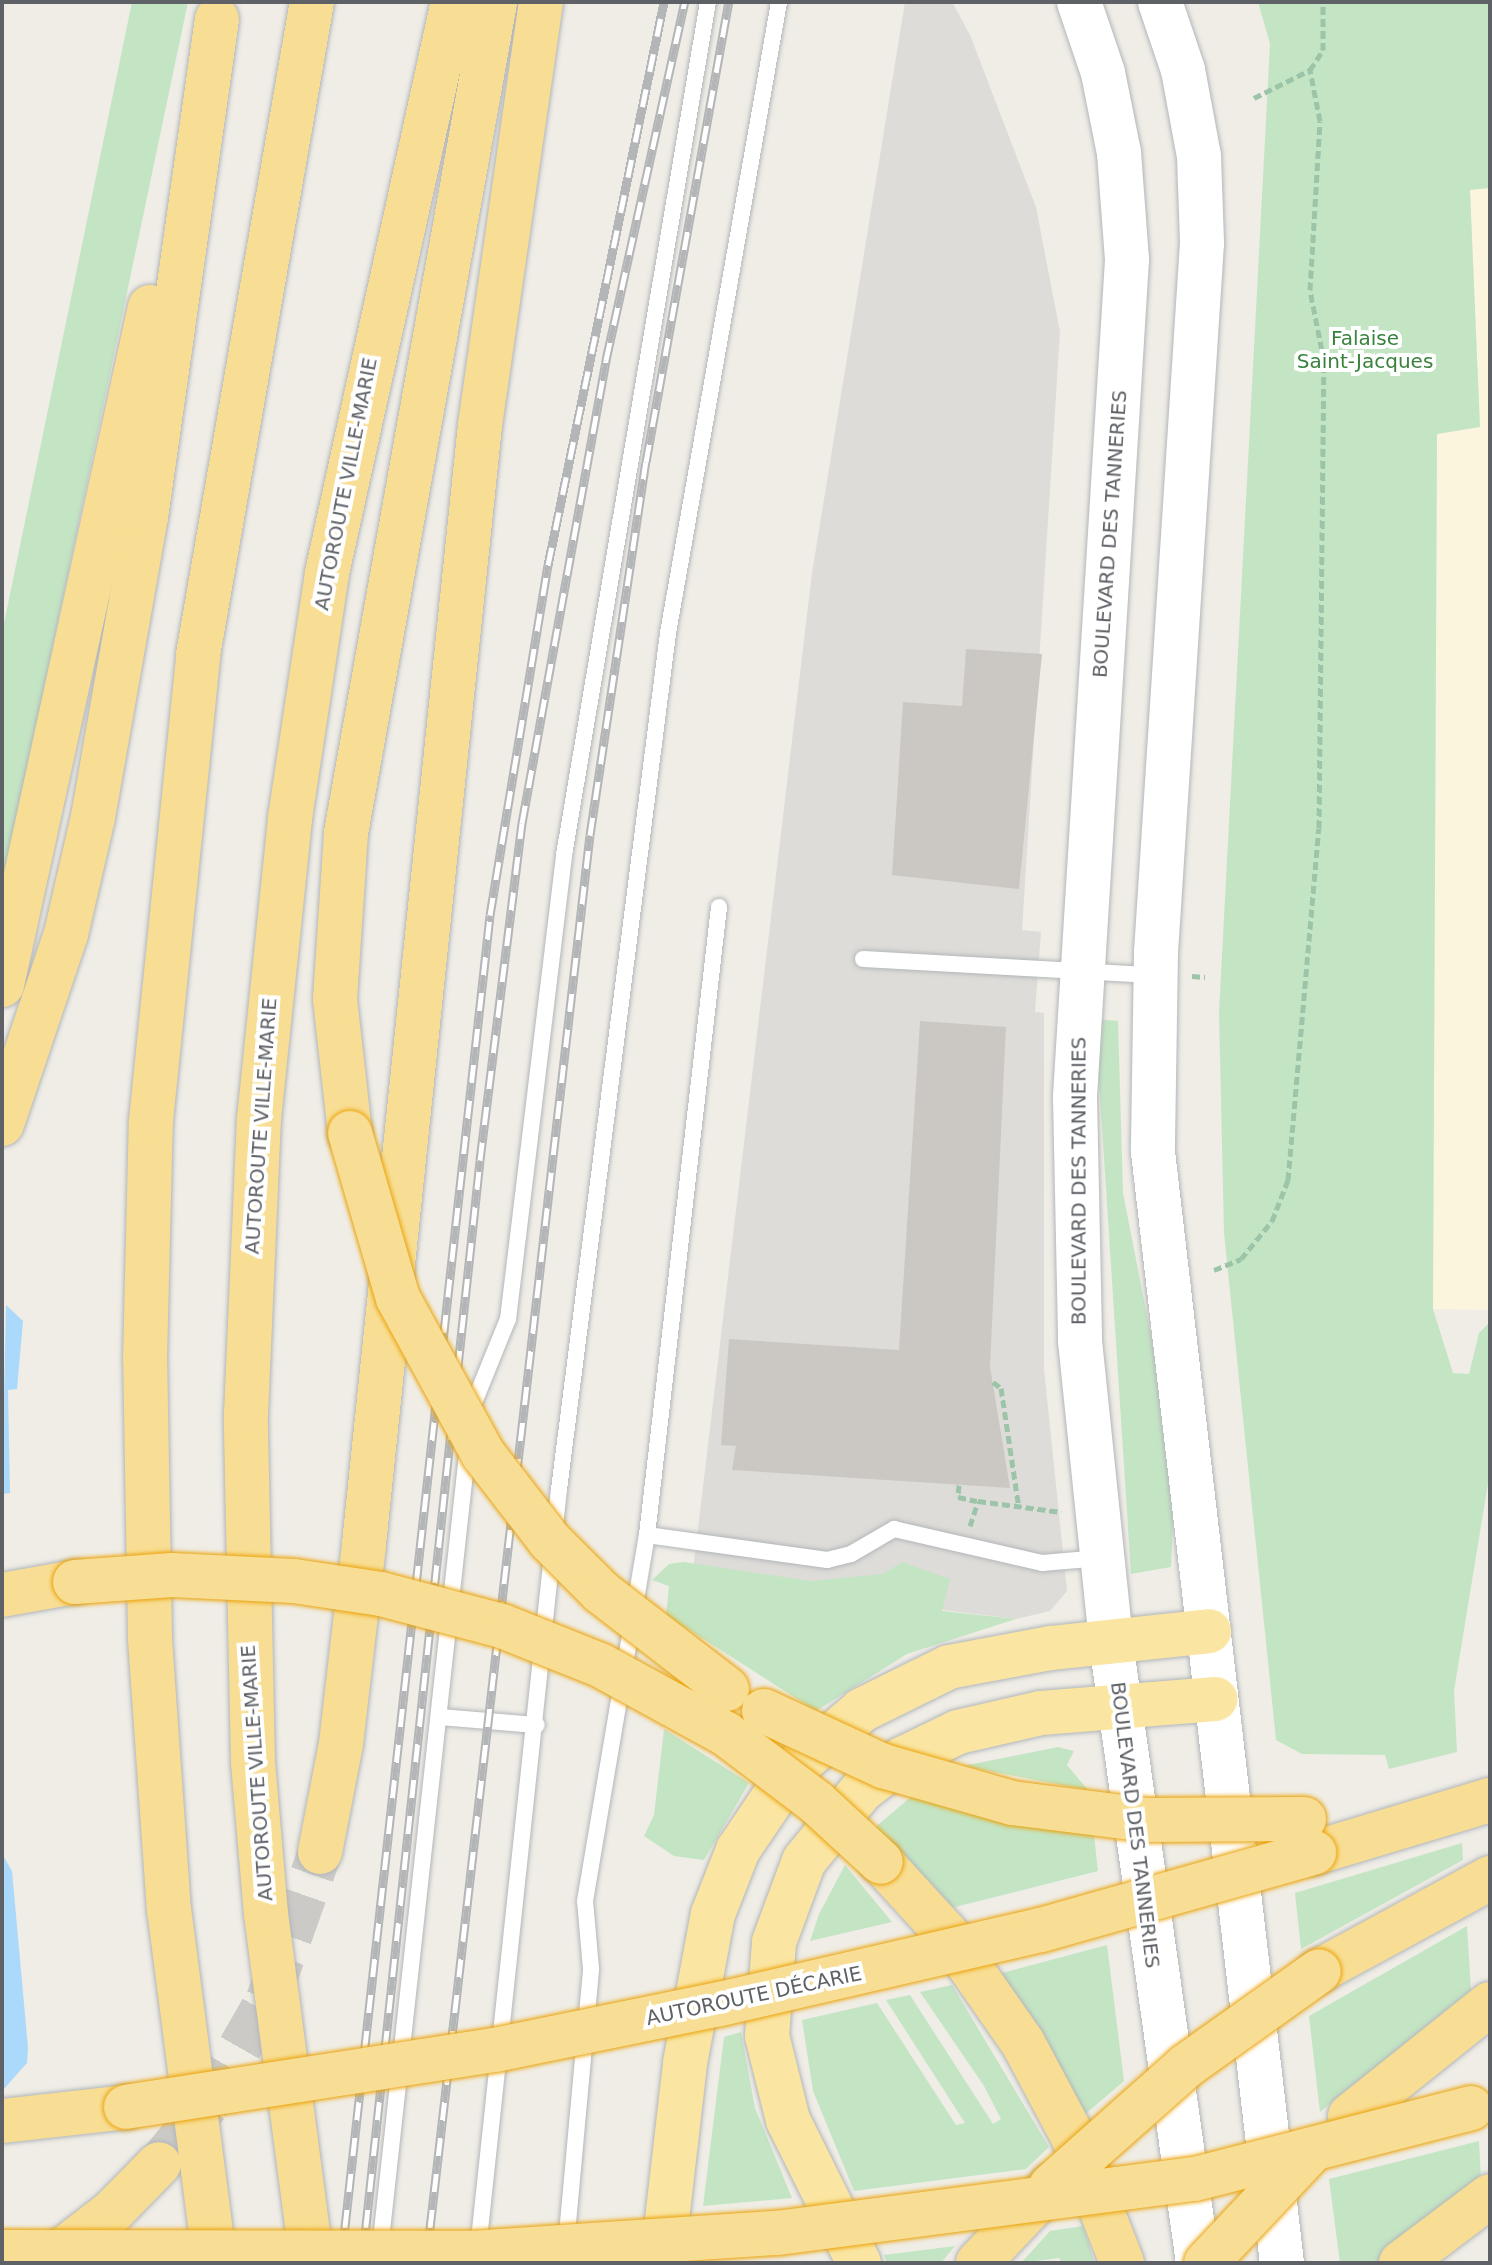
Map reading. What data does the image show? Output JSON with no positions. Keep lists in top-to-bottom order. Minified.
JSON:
{"streets":{"highway":["AUTOROUTE VILLE-MARIE","AUTOROUTE DÉCARIE"],"main road":["BOULEVARD DES TANNERIES"]},"parks":["Falaise Saint-Jacques"]}
